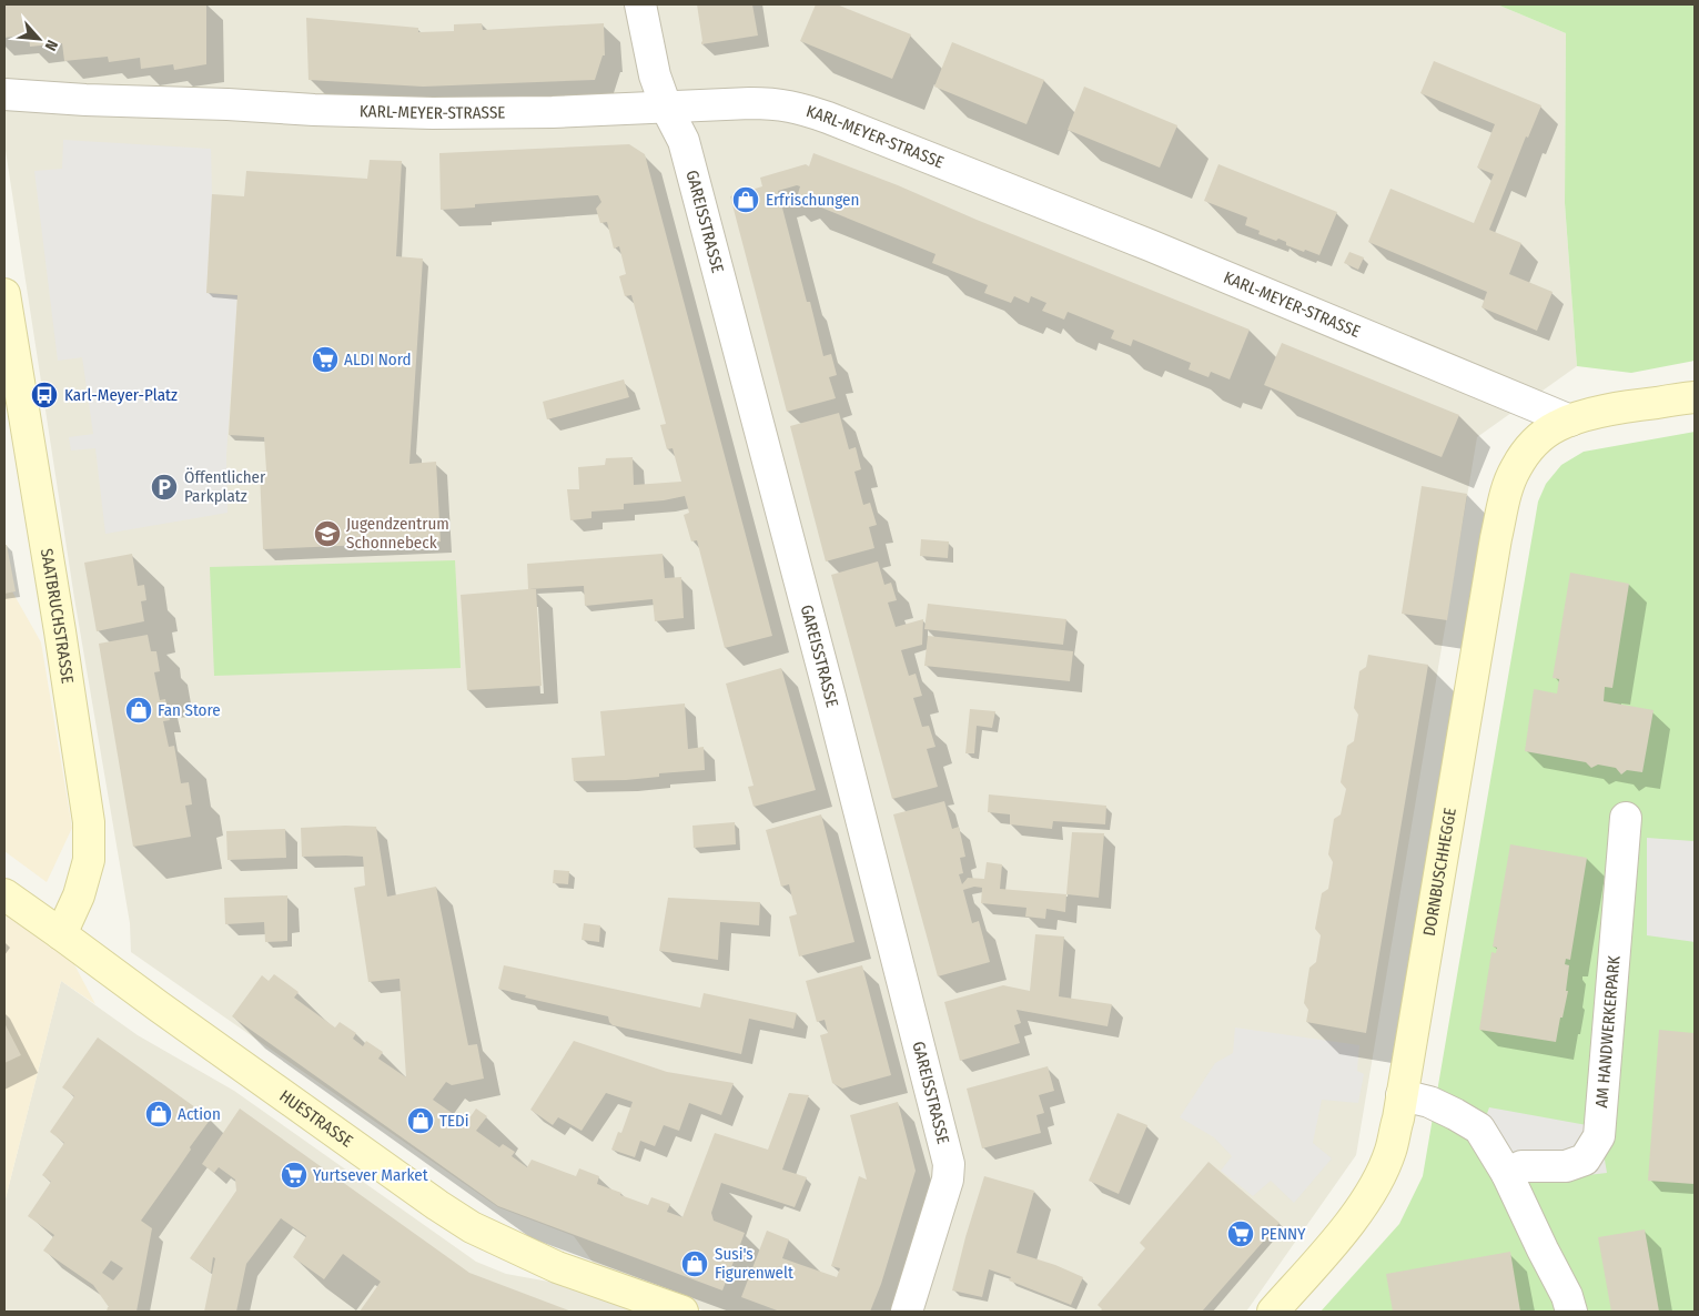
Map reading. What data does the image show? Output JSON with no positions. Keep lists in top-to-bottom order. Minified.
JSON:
{"streets":{"main road":["SAATBRUCHSTRASSE","DORNBUSCHHEGGE","HUESTRASSE"],"street":["KARL-MEYER-STRASSE","GAREISSTRASSE","AM HANDWERKERPARK"]},"crossings":[["KARL-MEYER-STRASSE","GAREISSTRASSE"],["KARL-MEYER-STRASSE","DORNBUSCHHEGGE"],["SAATBRUCHSTRASSE","HUESTRASSE"]],"places":{"shop":["Erfrischungen","Fan Store","Action","TEDi","Susi's Figurenwelt"],"supermarket":["ALDI Nord","Yurtsever Market","PENNY"],"bus stop":["Karl-Meyer-Platz"],"parking":["Öffentlicher Parkplatz"],"school or university":["Jugendzentrum Schonnebeck"]},"north":"bottom right"}
